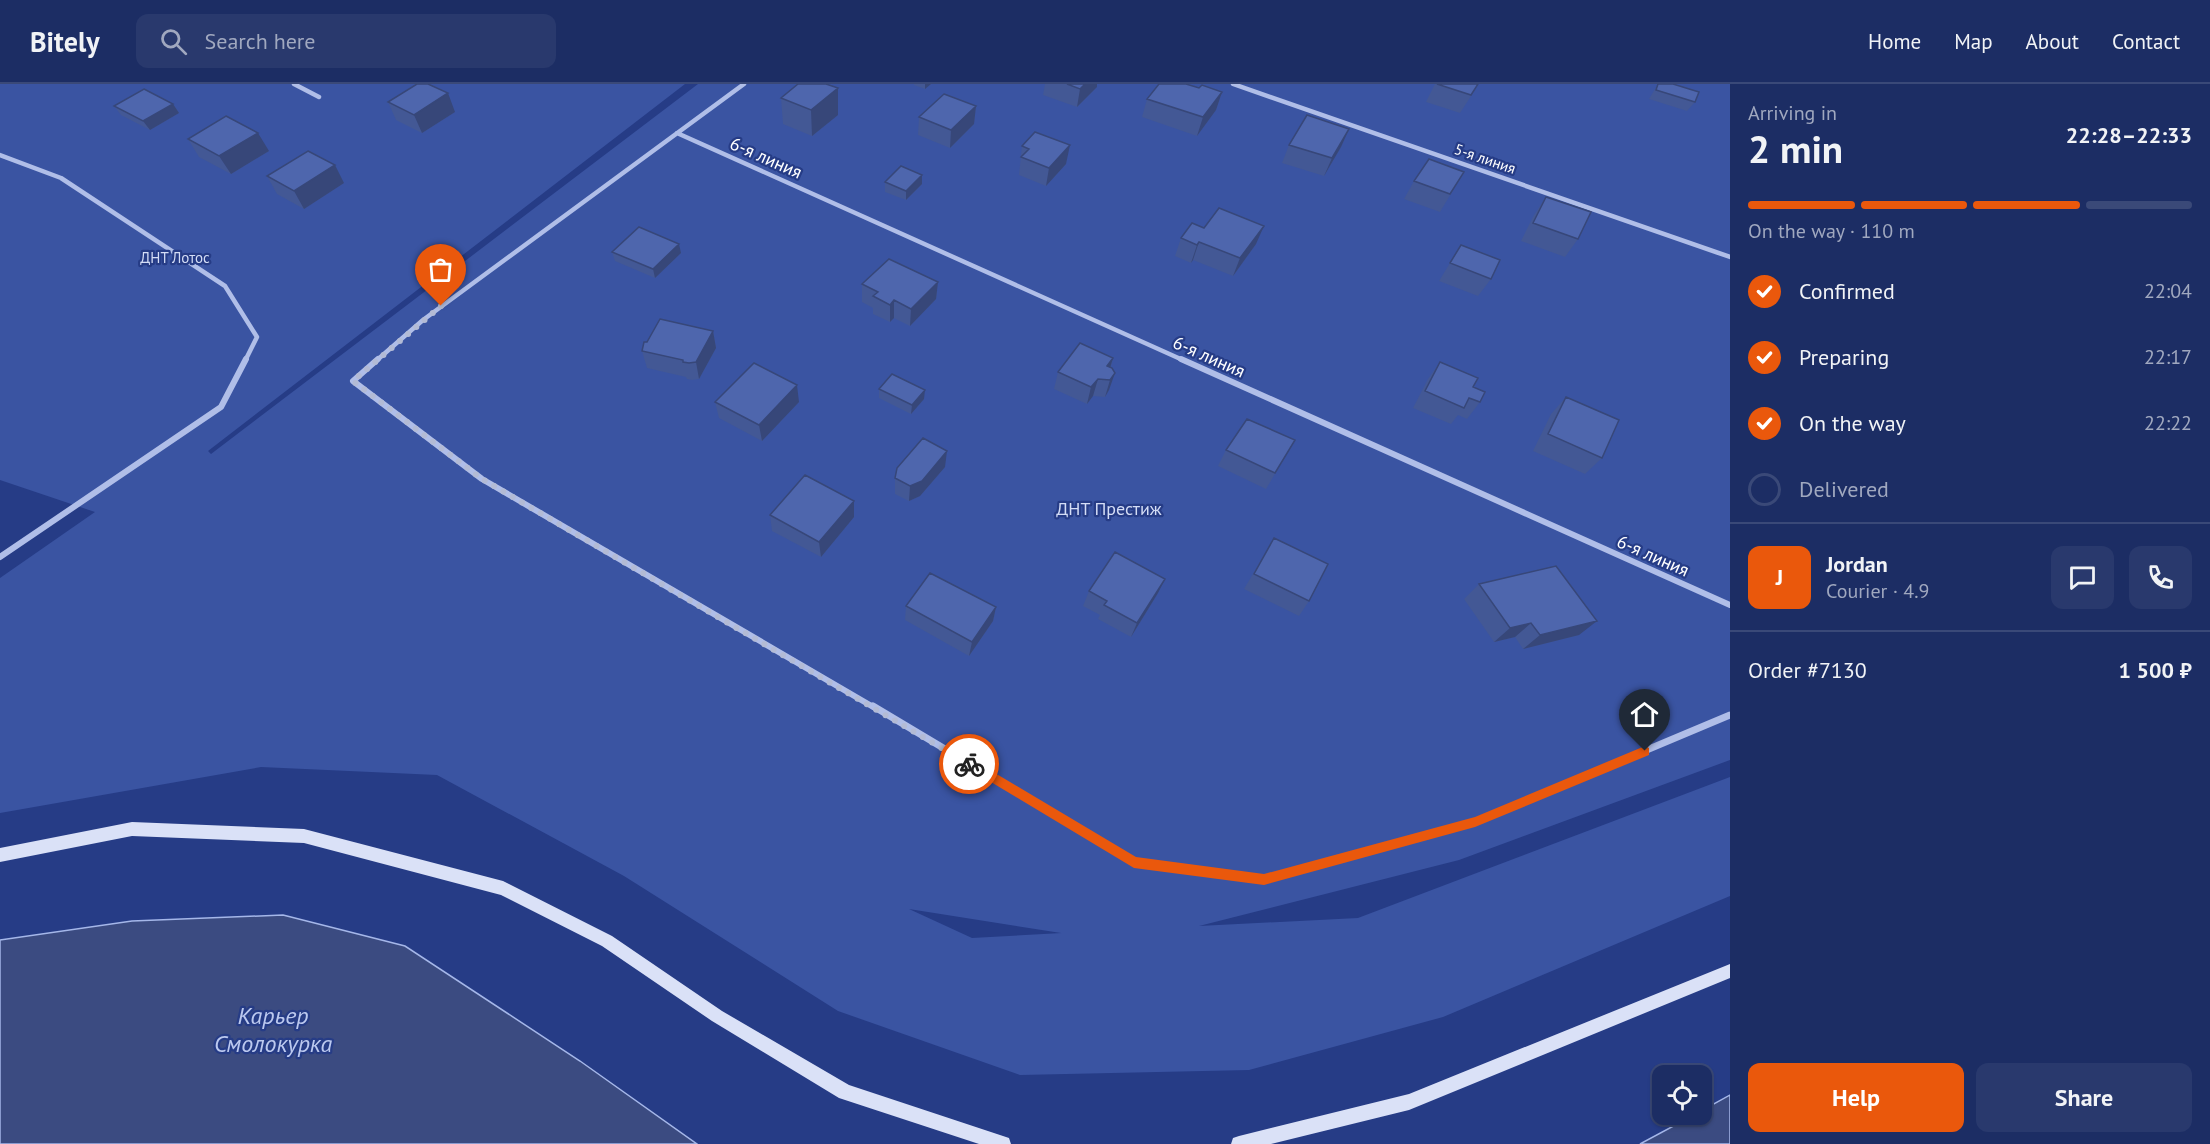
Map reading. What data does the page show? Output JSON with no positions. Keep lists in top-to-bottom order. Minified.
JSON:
{"streets":{"street":["6-я линия","5-я линия"]},"water":["Карьер Смолокурка"],"parks":["ДНТ Лотос","ДНТ Престиж"],"page":{"header":"Bitely","search":"Search here","nav":["Home","Map","About","Contact"],"heading":["2 min","Arriving in","22:28–22:33"],"panel":["Jordan","Courier · 4.9","Order #7130","1 500 ₽"],"bar":"On the way · 110 m","list":[["Confirmed","22:04"],["Preparing","22:17"],["On the way","22:22"],"Delivered"],"round":"J","buttons":["Help","Share"]}}
